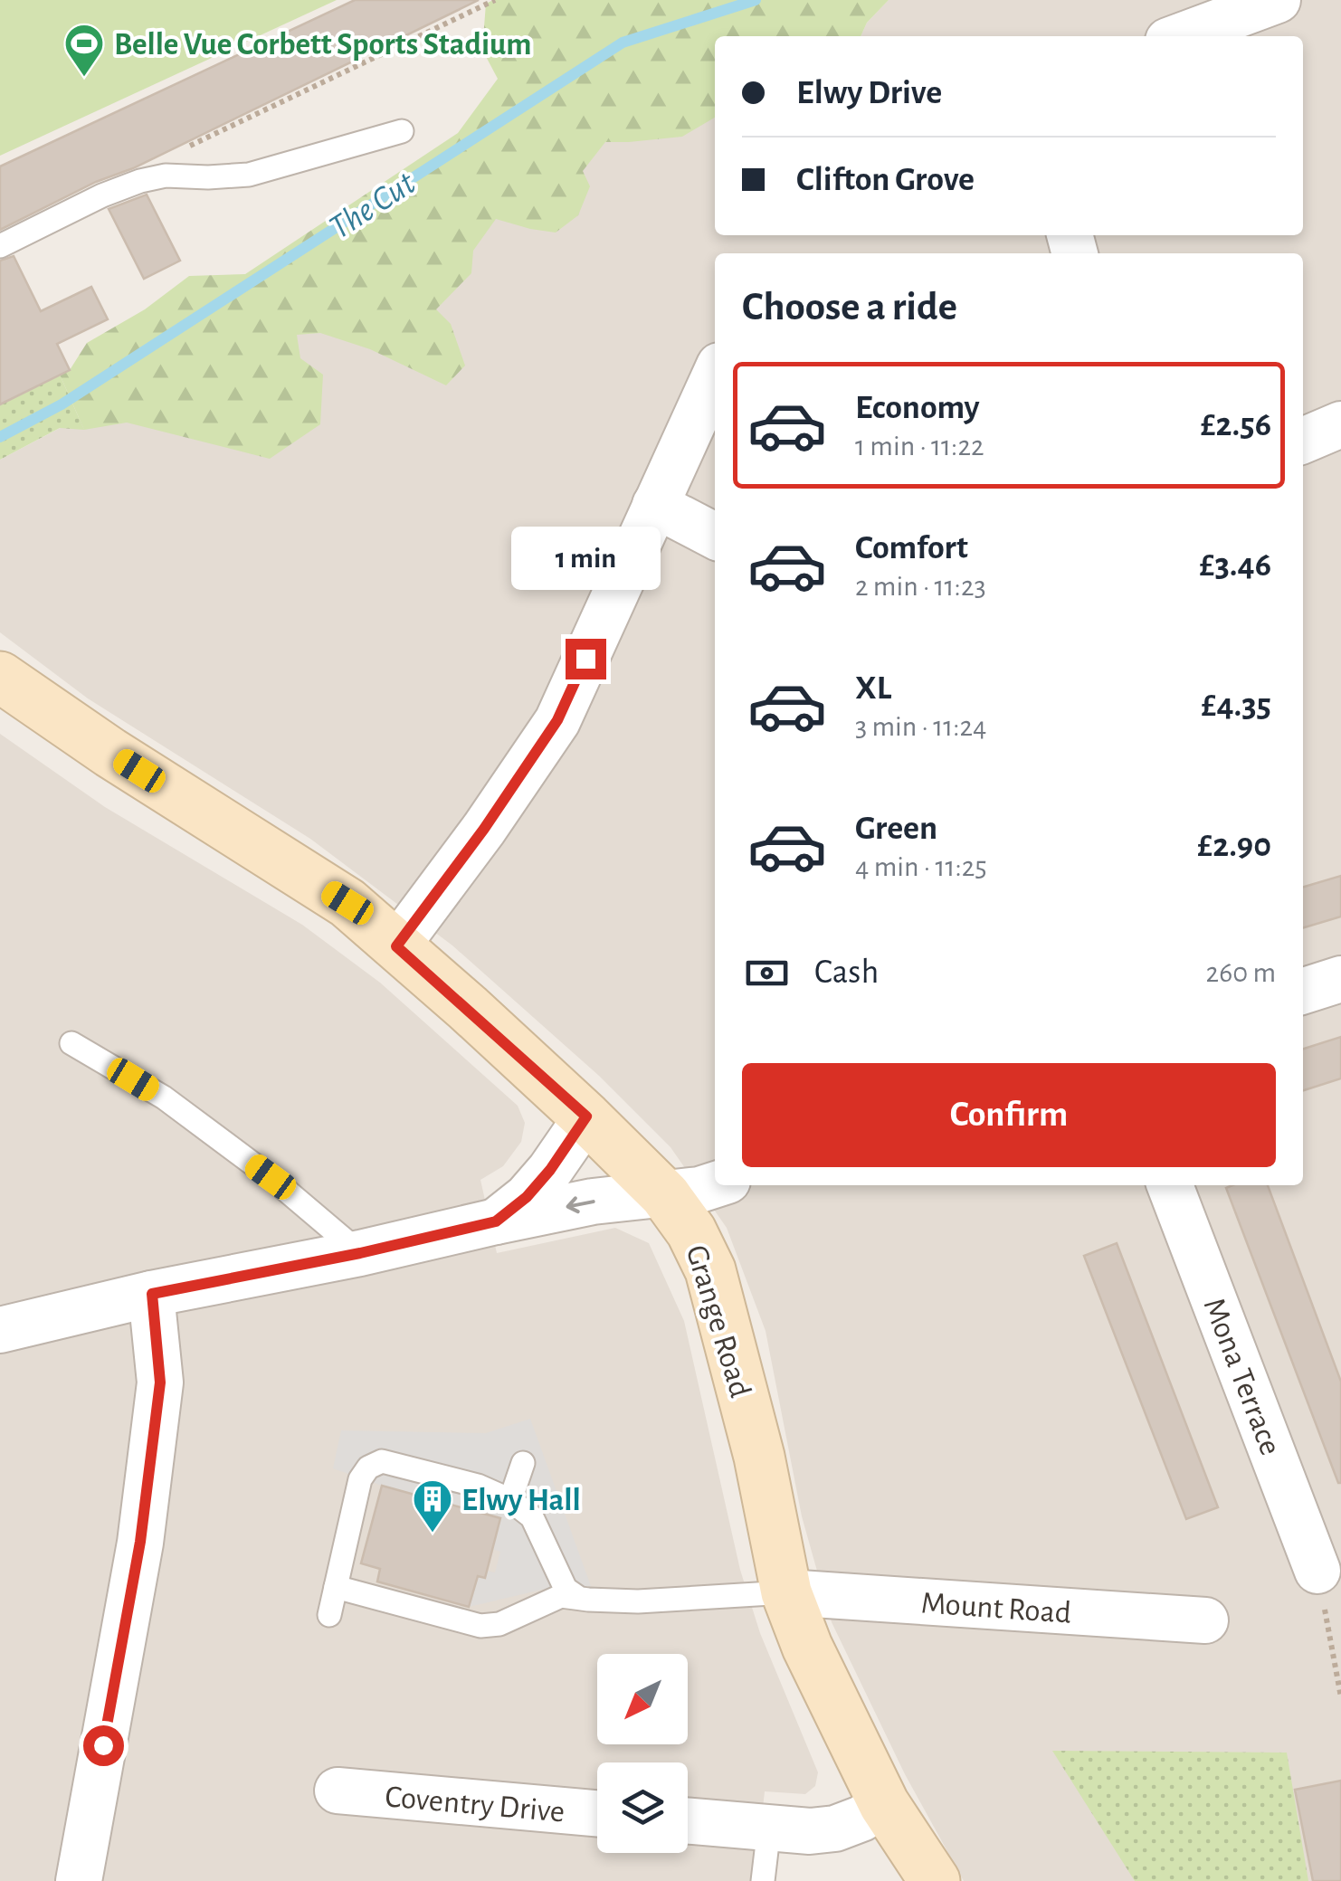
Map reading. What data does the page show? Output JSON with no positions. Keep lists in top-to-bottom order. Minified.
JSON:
{"streets":{"main road":["Grange Road"],"street":["Mona Terrace","Mount Road","Coventry Drive"]},"crossings":[["Grange Road","Mount Road"]],"water":["The Cut"],"places":{"sports":["Belle Vue Corbett Sports Stadium"],"building":["Elwy Hall"]},"north":"bottom left","page":{"banner":["Elwy Drive","Clifton Grove"],"heading":"Choose a ride","list":[{"name":"Economy","note":"1 min · 11:22","value":"£2.56"},{"name":"Comfort","note":"2 min · 11:23","value":"£3.46"},{"name":"XL","note":"3 min · 11:24","value":"£4.35"},{"name":"Green","note":"4 min · 11:25","value":"£2.90"}],"bubble":"1 min","pay":["Cash","260 m"],"buttons":"Confirm"}}
